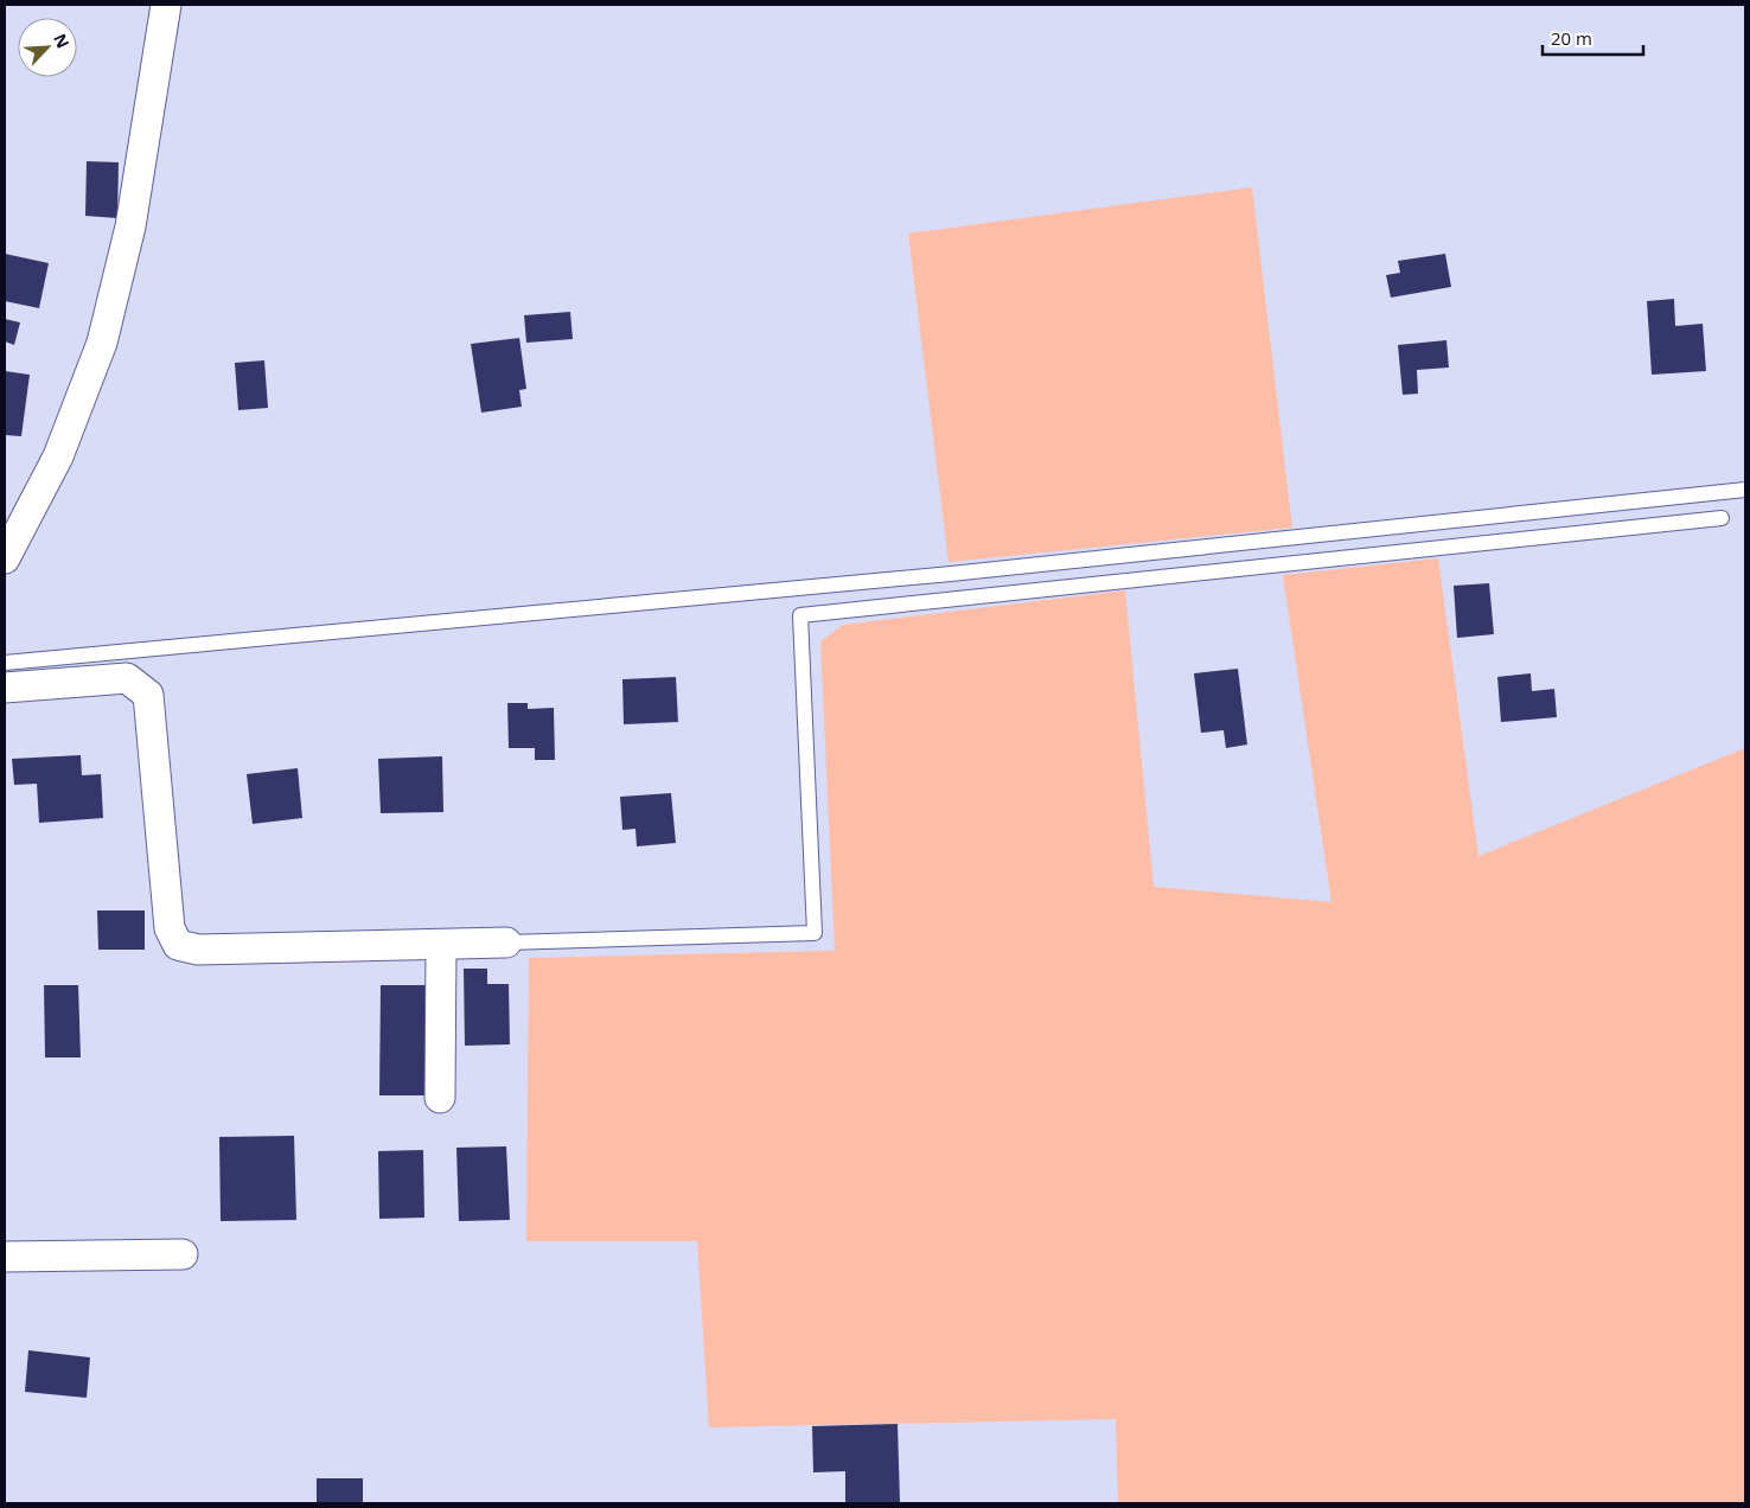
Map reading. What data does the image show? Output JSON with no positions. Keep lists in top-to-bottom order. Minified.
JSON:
{"scale_bar":"20 m","north":"top right"}
